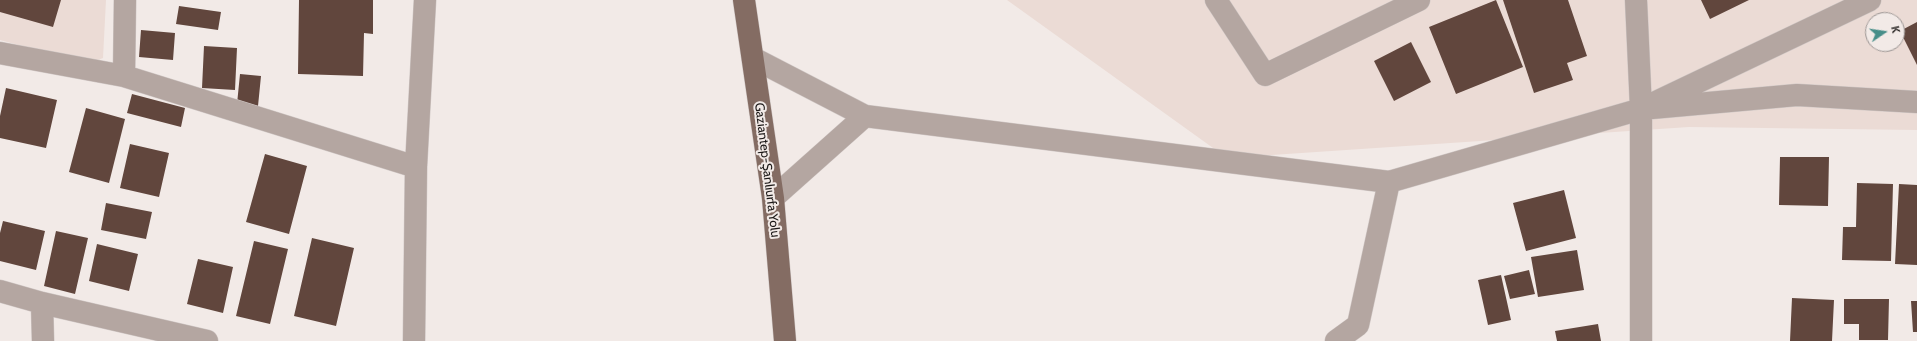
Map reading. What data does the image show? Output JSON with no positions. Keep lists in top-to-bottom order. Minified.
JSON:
{"streets":{"main road":["Gaziantep-Şanlıurfa Yolu"]},"north":"right"}
